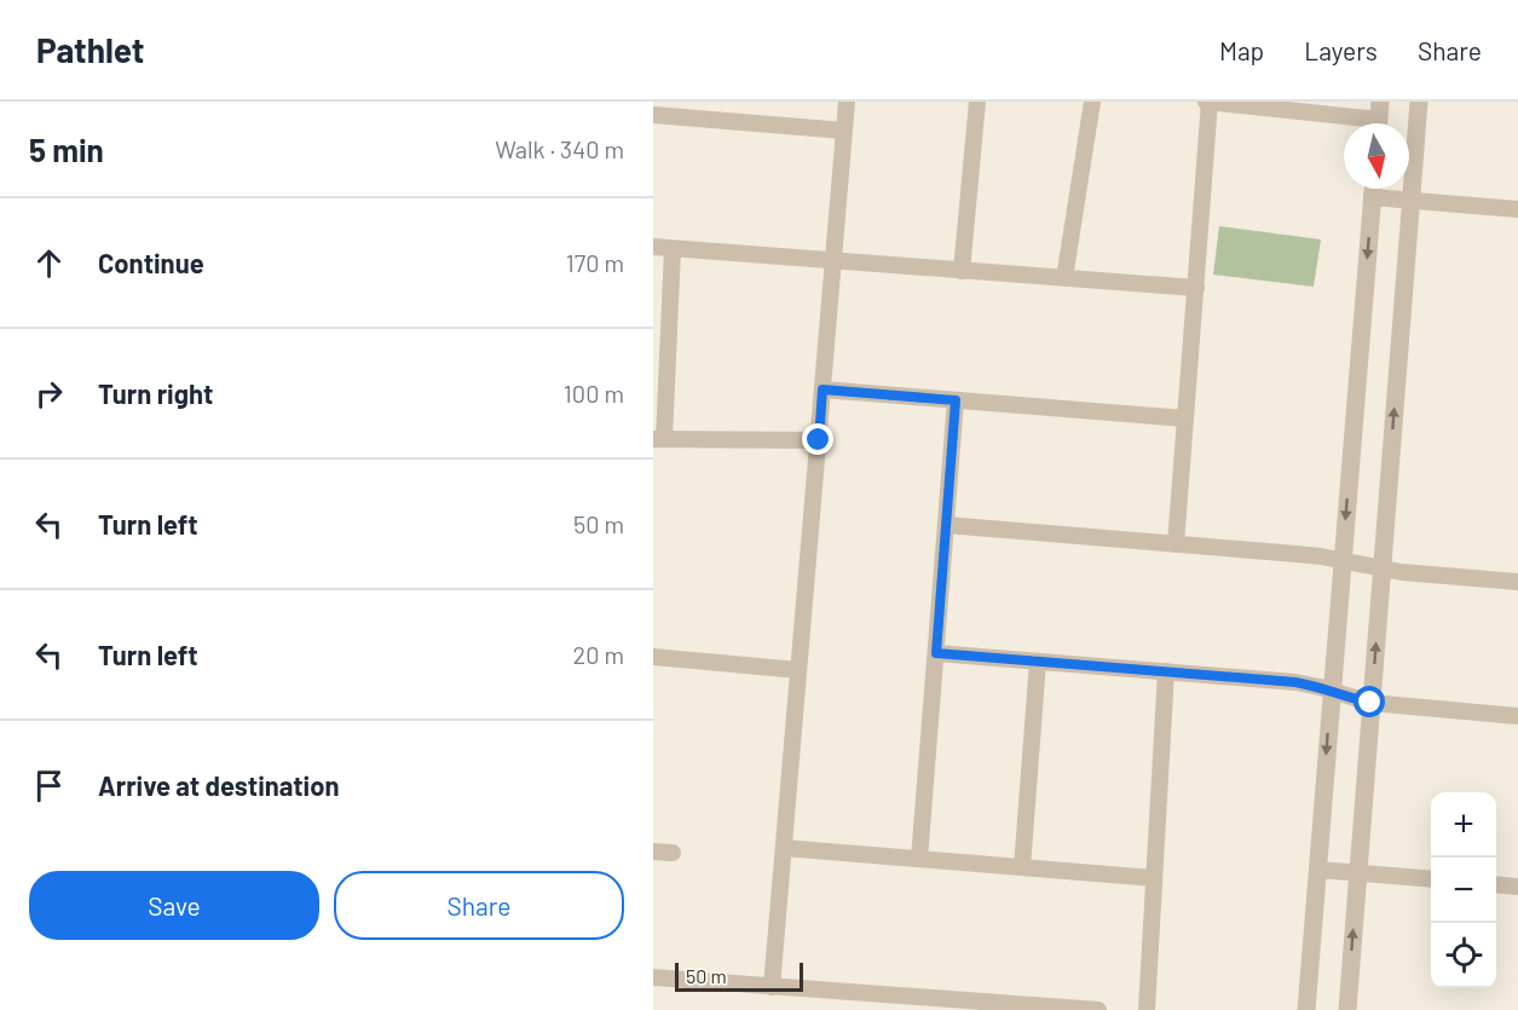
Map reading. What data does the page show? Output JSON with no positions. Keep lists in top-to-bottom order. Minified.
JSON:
{"scale_bar":"50 m","north":"bottom","page":{"header":"Pathlet","nav":["Map","Layers","Share"],"heading":["5 min","Walk · 340 m"],"list":[["Continue","170 m"],["Turn right","100 m"],["Turn left","50 m"],["Turn left","20 m"],"Arrive at destination"],"map_buttons":["+","−"],"buttons":["Save","Share"],"scale":"50 m"}}
